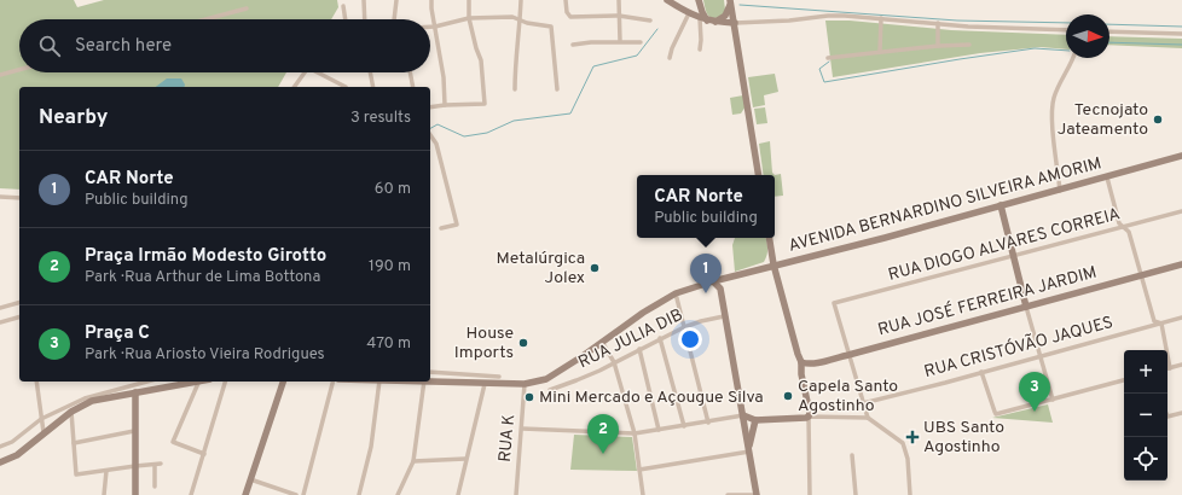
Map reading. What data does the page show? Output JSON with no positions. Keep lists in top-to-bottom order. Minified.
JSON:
{"streets":{"main road":["AVENIDA BERNARDINO SILVEIRA AMORIM","RUA JOSÉ FERREIRA JARDIM"],"street":["RUA DIOGO ALVARES CORREIA","RUA JULIA DIB","RUA CRISTÓVÃO JAQUES","RUA K"]},"crossings":[["AVENIDA BERNARDINO SILVEIRA AMORIM","RUA K"],["RUA DIOGO ALVARES CORREIA","RUA JOSÉ FERREIRA JARDIM"]],"places":{"other":["Tecnojato Jateamento","Metalúrgica Jolex","House Imports","Capela Santo Agostinho","Mini Mercado e Açougue Silva"],"health":["UBS Santo Agostinho"]},"north":"right","page":{"search":"Search here","heading":["Nearby","3 results"],"list":[{"mark":"1","name":"CAR Norte","note":"Public building","value":"60 m"},{"mark":"2","name":"Praça Irmão Modesto Girotto","note":"Park · Rua Arthur de Lima Bottona","value":"190 m"},{"mark":"3","name":"Praça C","note":"Park · Rua Ariosto Vieira Rodrigues","value":"470 m"}],"popup":["CAR Norte","Public building"],"pins":["1","3","2"],"map_buttons":["+","−"]}}
